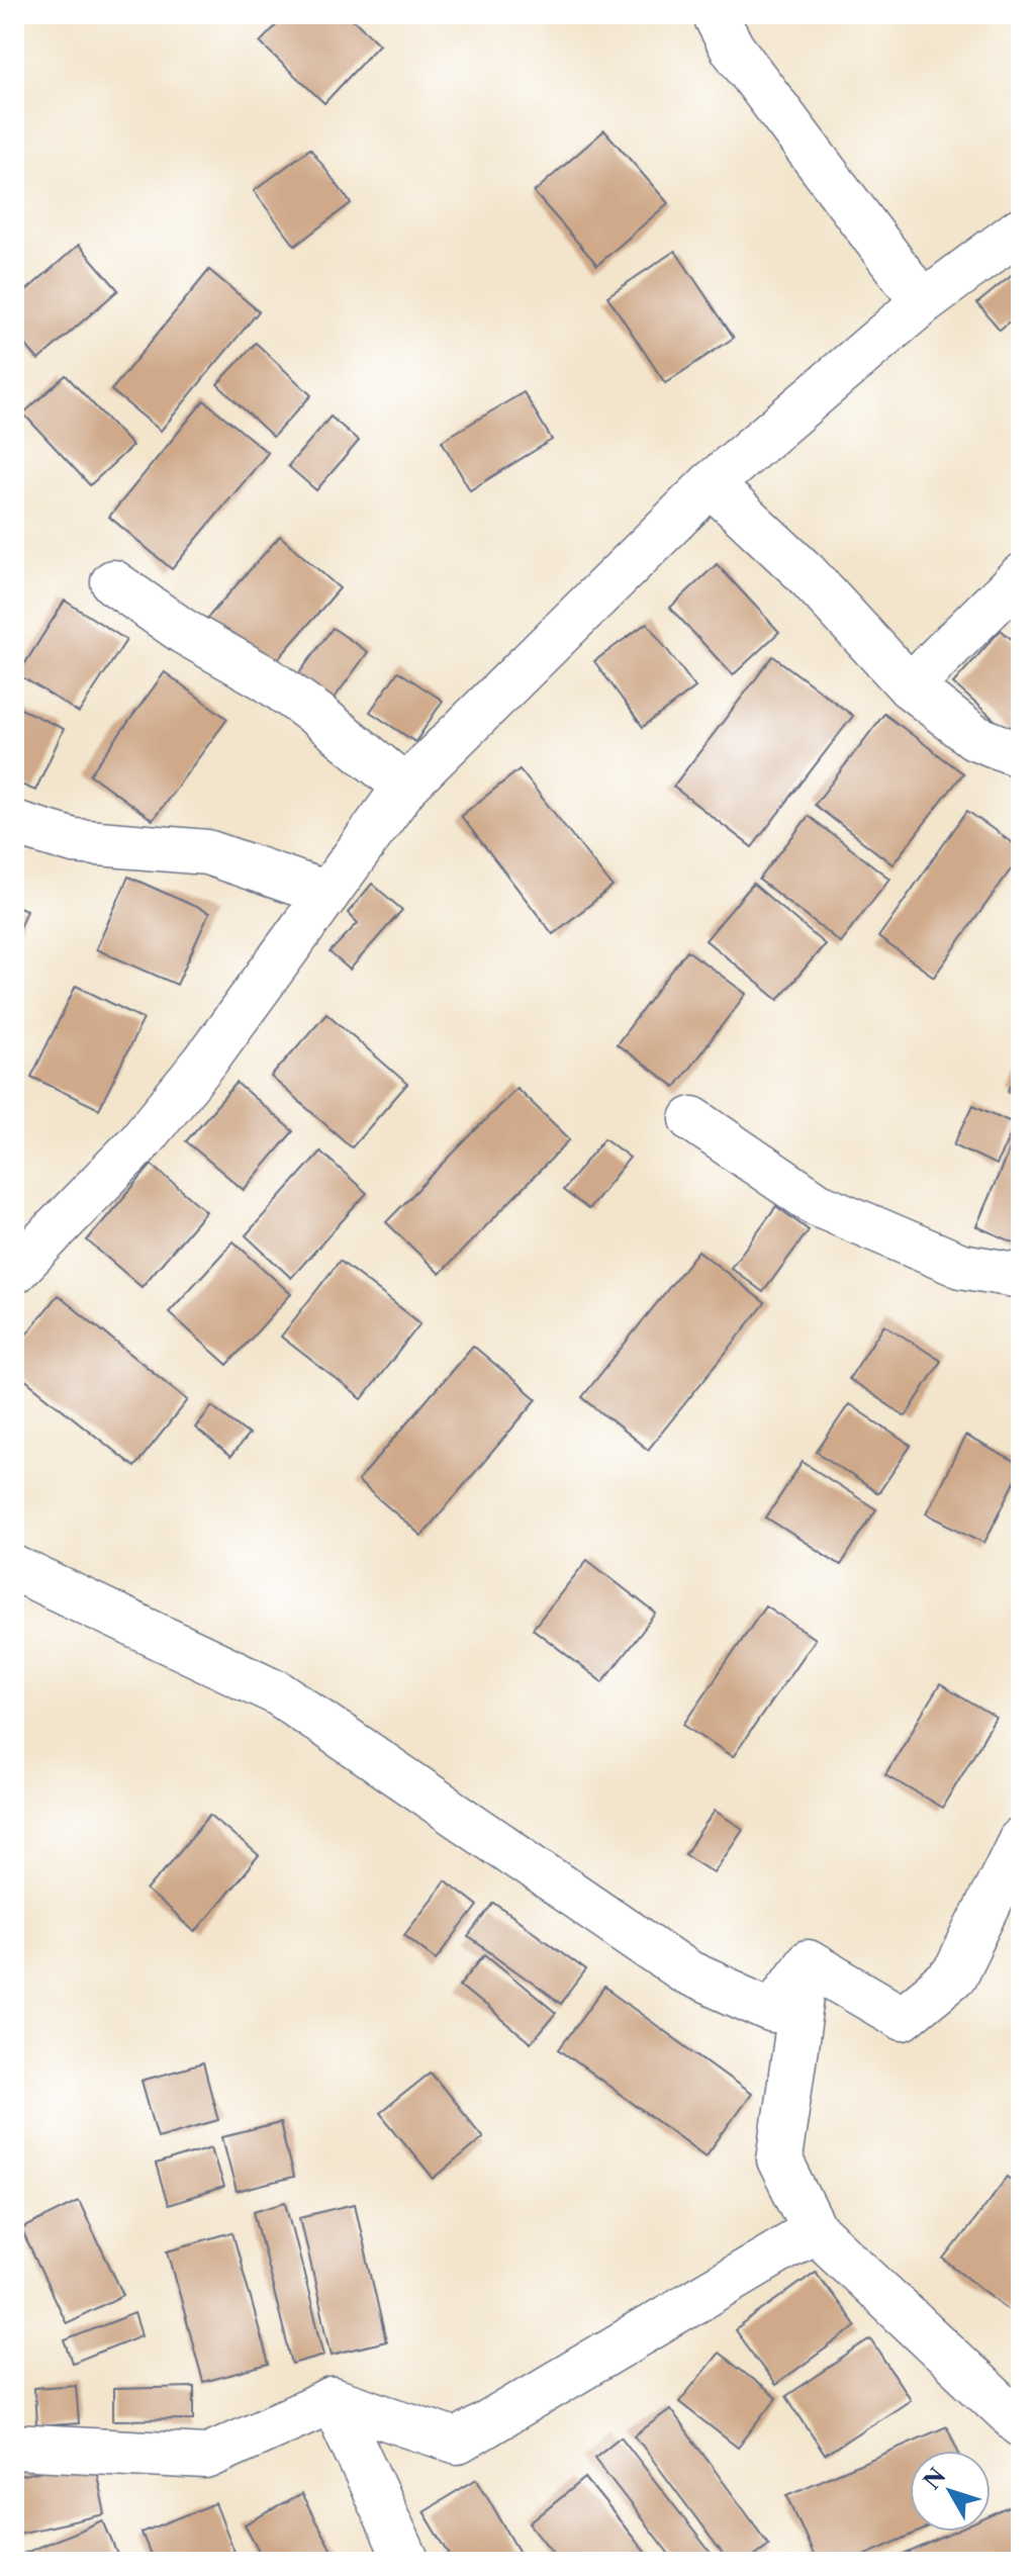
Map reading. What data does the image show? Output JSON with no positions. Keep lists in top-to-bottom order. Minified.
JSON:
{"north":"top left"}
